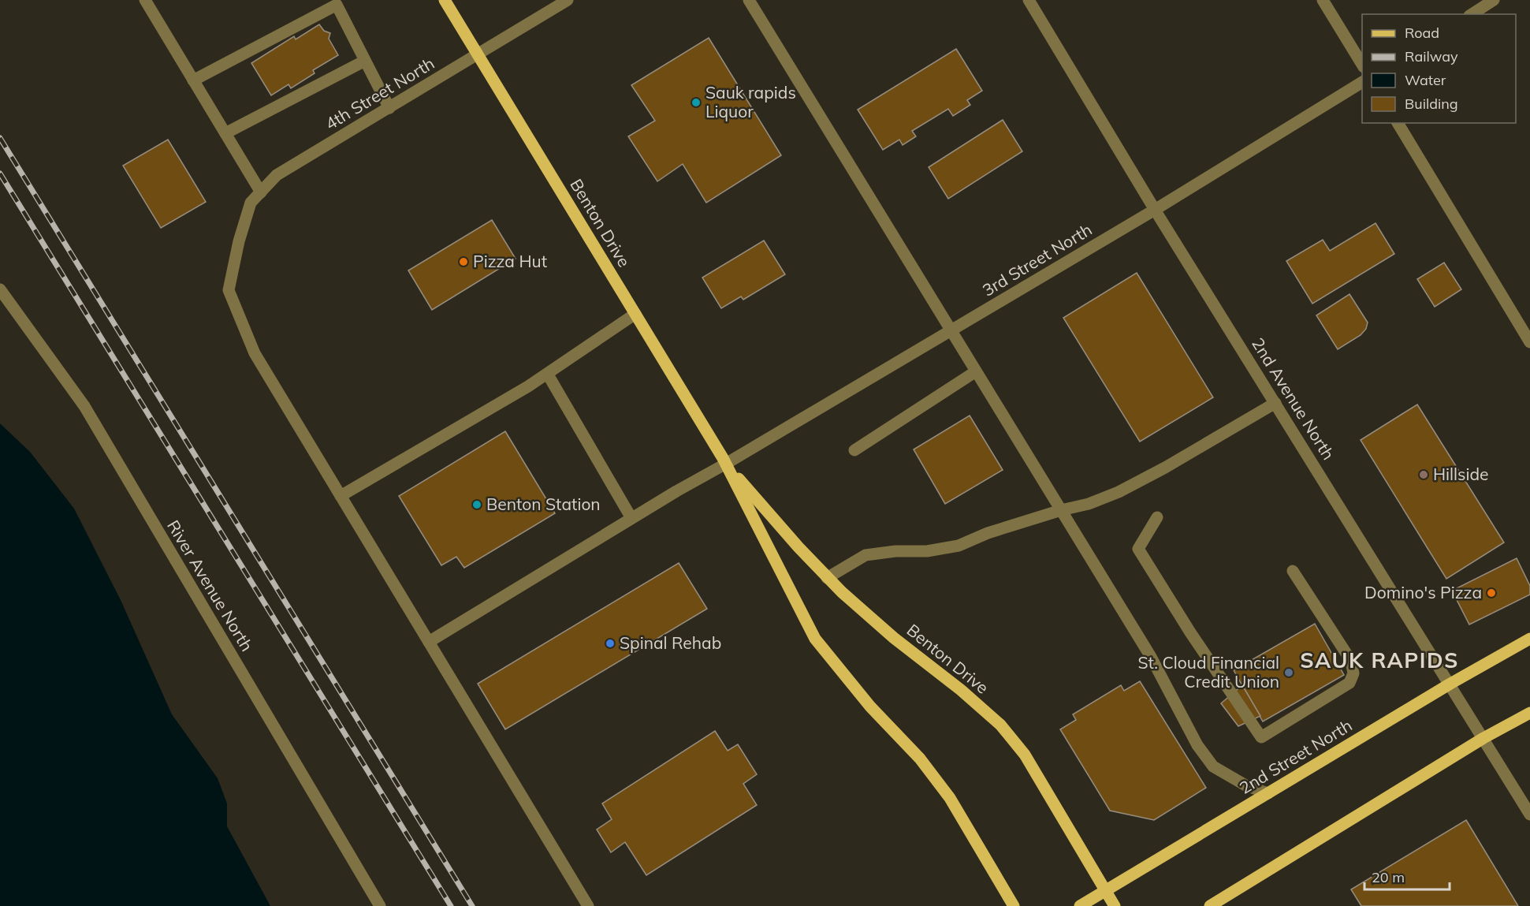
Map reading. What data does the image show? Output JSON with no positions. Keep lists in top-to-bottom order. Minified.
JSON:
{"streets":{"main road":["Benton Drive","2nd Street North"],"street":["4th Street North","3rd Street North","2nd Avenue North","River Avenue North"]},"crossings":[["4th Street North","Benton Drive"],["4th Street North","3rd Street North"],["Benton Drive","3rd Street North"],["Benton Drive","2nd Street North"],["3rd Street North","2nd Avenue North"],["2nd Avenue North","2nd Street North"]],"districts":["SAUK RAPIDS"],"places":["Sauk rapids Liquor","Pizza Hut","Hillside","Benton Station","Domino's Pizza","Spinal Rehab","St. Cloud Financial Credit Union"],"legend":["Road","Railway","Water","Building"],"scale_bar":"20 m"}
